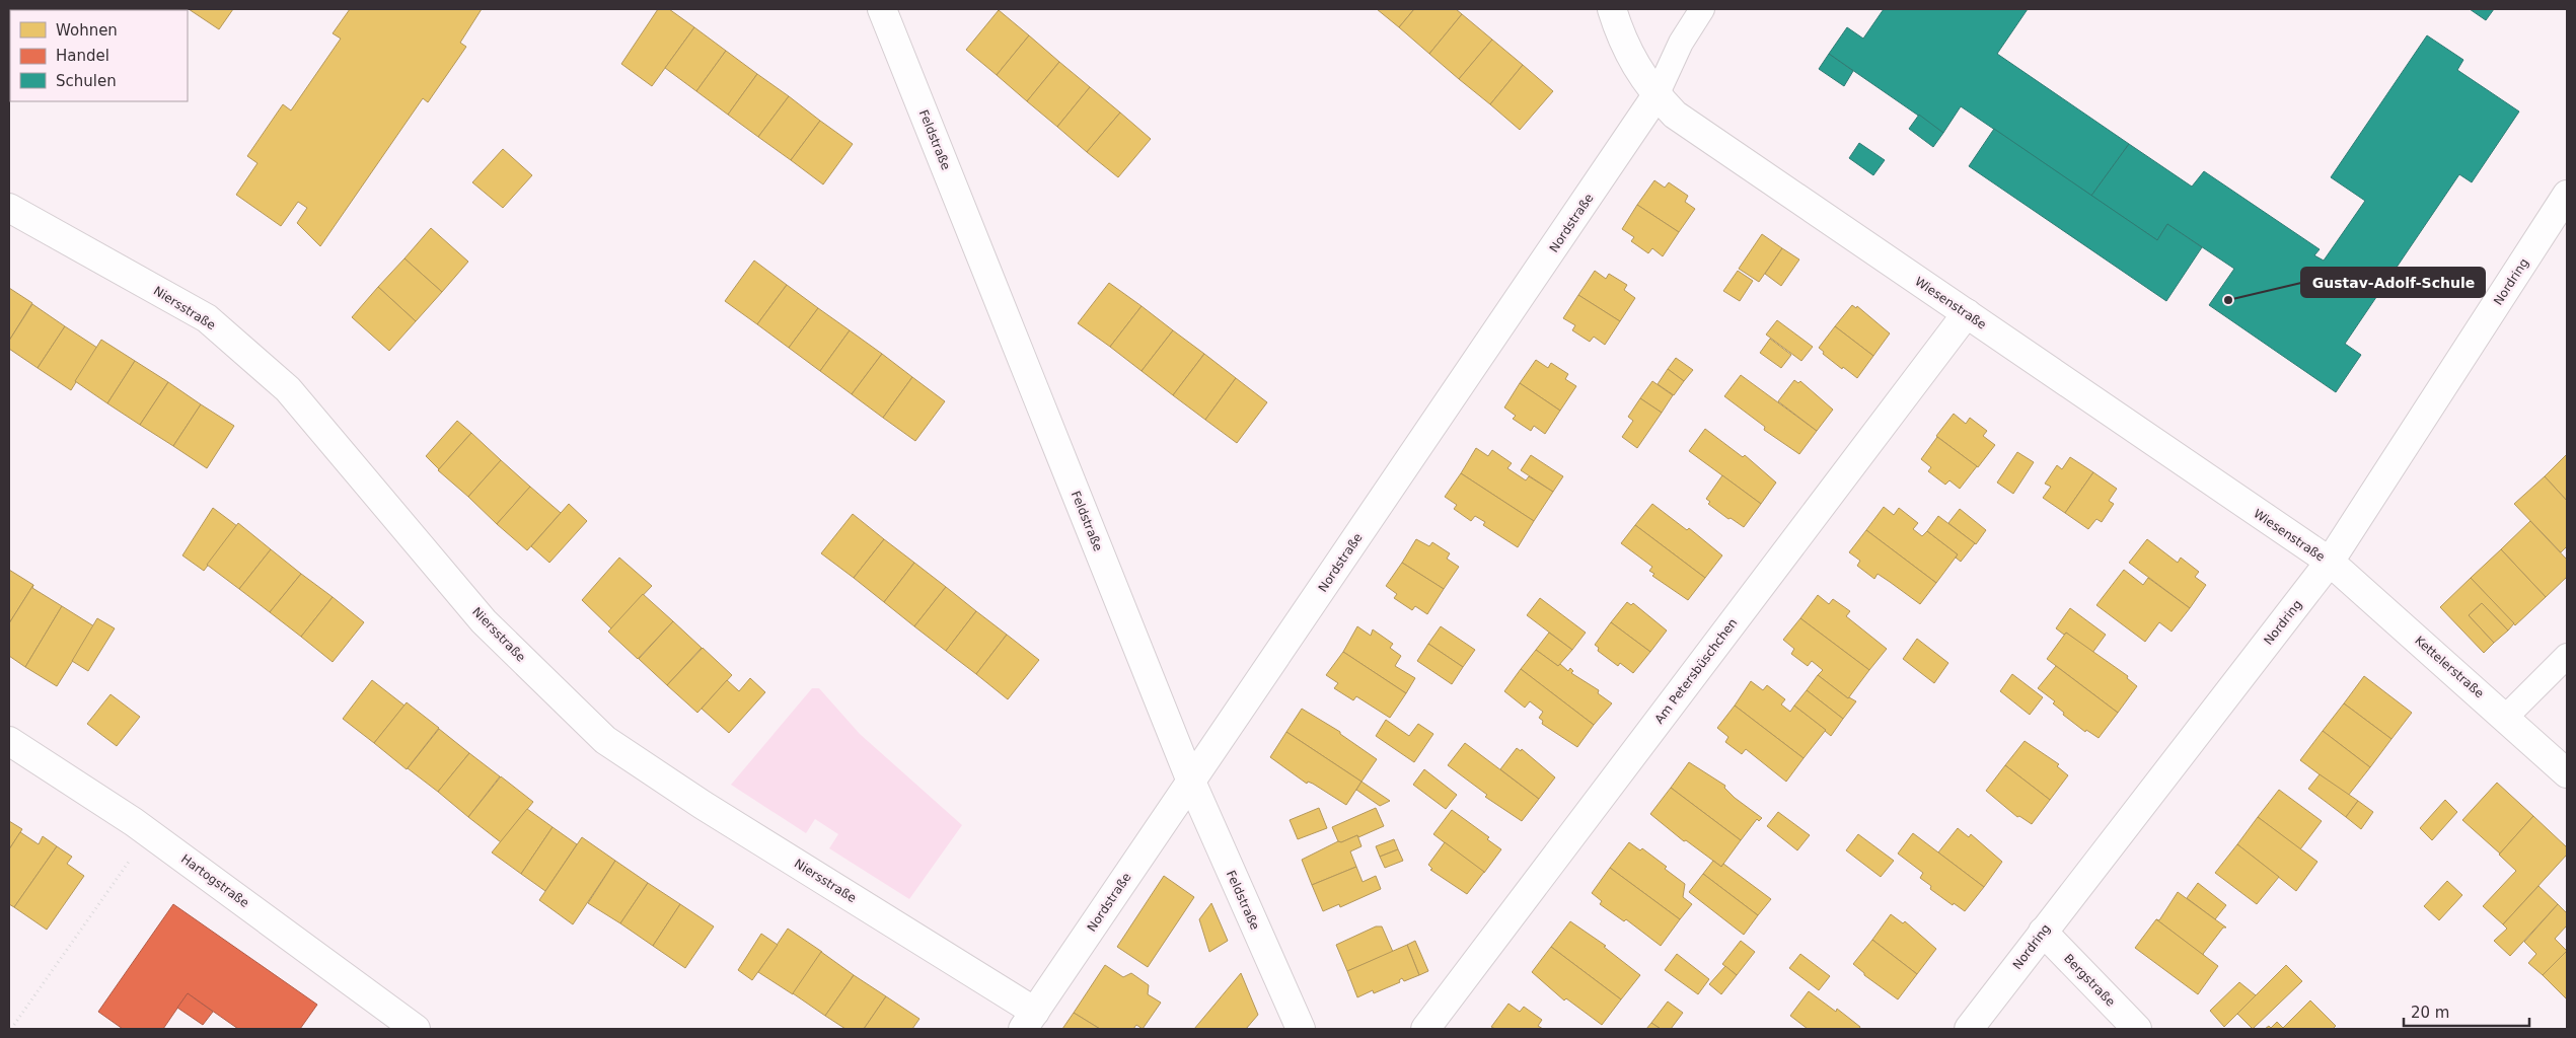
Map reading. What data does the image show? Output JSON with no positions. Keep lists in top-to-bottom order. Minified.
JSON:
{"streets":{"street":["Feldstraße","Nordstraße","Nordring","Wiesenstraße","Niersstraße","Kettelerstraße","Am Petersbüschchen","Hartogstraße","Bergstraße"]},"crossings":[["Feldstraße","Nordstraße"],["Nordstraße","Wiesenstraße"],["Nordstraße","Niersstraße"],["Nordring","Wiesenstraße"],["Nordring","Kettelerstraße"],["Nordring","Bergstraße"],["Wiesenstraße","Kettelerstraße"],["Wiesenstraße","Am Petersbüschchen"]],"places":["Gustav-Adolf-Schule"],"legend":["Wohnen","Handel","Schulen"],"scale_bar":"20 m"}
